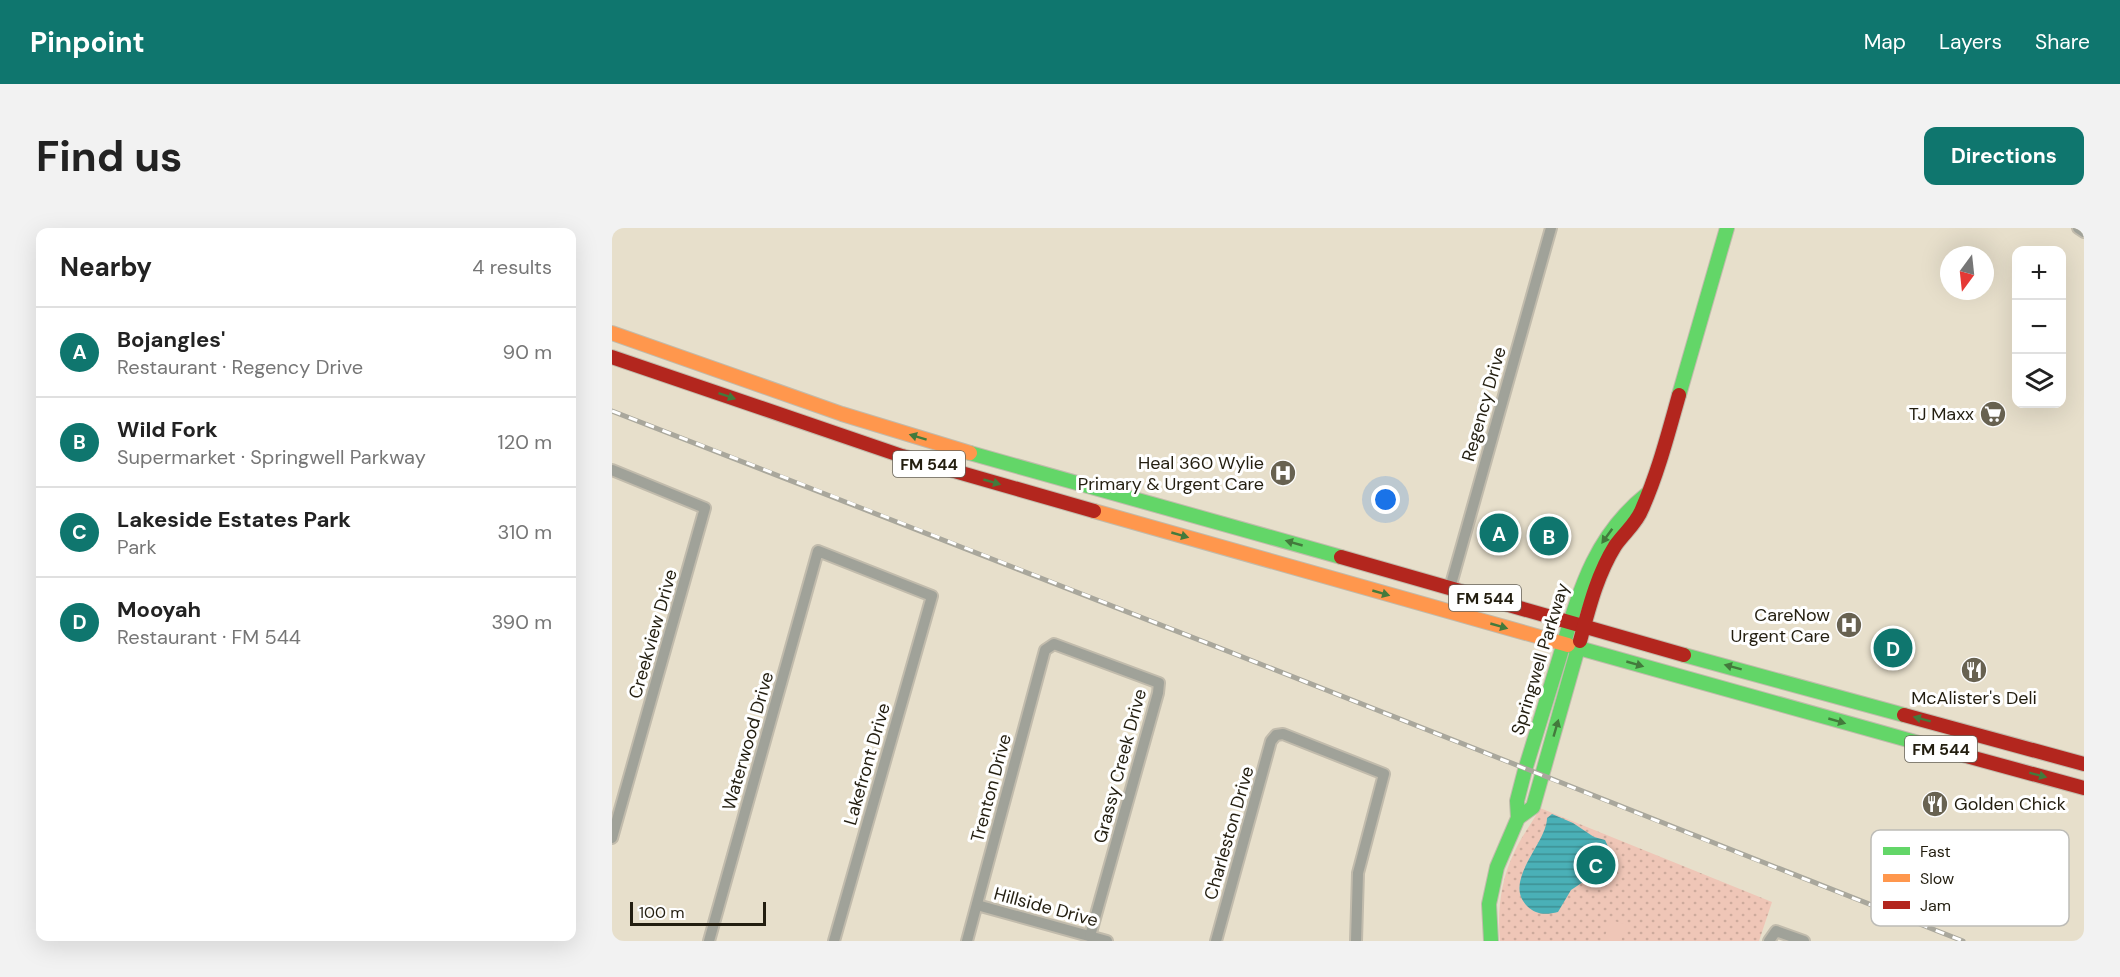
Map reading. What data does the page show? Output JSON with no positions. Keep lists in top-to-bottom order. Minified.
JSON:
{"streets":{"main road":["FM 544","Springwell Parkway"],"street":["Regency Drive","Creekview Drive","Waterwood Drive","Lakefront Drive","Grassy Creek Drive","Trenton Drive","Charleston Drive","Hillside Drive"]},"crossings":[["Regency Drive","FM 544"],["FM 544","Springwell Parkway"],["Waterwood Drive","Lakefront Drive"],["Grassy Creek Drive","Trenton Drive"],["Grassy Creek Drive","Hillside Drive"],["Trenton Drive","Hillside Drive"]],"places":{"supermarket":["TJ Maxx"],"hospital":["Heal 360 Wylie Primary & Urgent Care","CareNow Urgent Care"],"restaurant":["McAlister's Deli","Golden Chick"]},"legend":["Fast","Slow","Jam"],"scale_bar":"100 m","north":"bottom","page":{"header":"Pinpoint","nav":["Map","Layers","Share"],"buttons":"Directions","title":"Find us","heading":["Nearby","4 results"],"map_buttons":["+","−"],"list":[{"mark":"A","name":"Bojangles'","note":"Restaurant · Regency Drive","value":"90 m"},{"mark":"B","name":"Wild Fork","note":"Supermarket · Springwell Parkway","value":"120 m"},{"mark":"C","name":"Lakeside Estates Park","note":"Park","value":"310 m"},{"mark":"D","name":"Mooyah","note":"Restaurant · FM 544","value":"390 m"}],"pins":["A","B","D","C"],"scale":"100 m"}}
